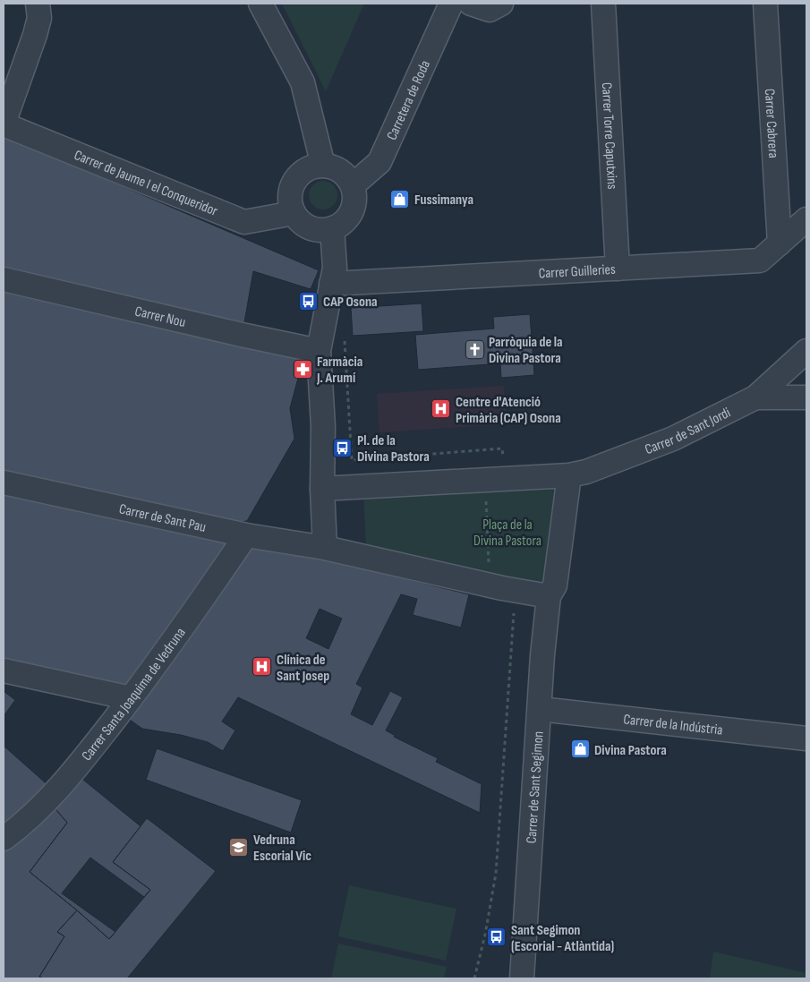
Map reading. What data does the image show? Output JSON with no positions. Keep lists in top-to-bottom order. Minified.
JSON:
{"streets":{"street":["Carretera de Roda","Carrer Cabrera","Carrer Torre Caputxins","Carrer de Jaume I el Conqueridor","Carrer Guilleries","Carrer Nou","Carrer de Sant Jordi","Carrer de Sant Pau","Carrer Santa Joaquima de Vedruna","Carrer de la Indústria","Carrer de Sant Segimon"]},"crossings":[["Carretera de Roda","Carrer de Jaume I el Conqueridor"],["Carrer Cabrera","Carrer Guilleries"],["Carrer Torre Caputxins","Carrer Guilleries"],["Carrer de Sant Pau","Carrer Santa Joaquima de Vedruna"],["Carrer de la Indústria","Carrer de Sant Segimon"]],"parks":["Plaça de la Divina Pastora"],"places":{"shop":["Fussimanya","Divina Pastora"],"bus stop":["CAP Osona","Pl. de la Divina Pastora","Sant Segimon (Escorial - Atlàntida)"],"church":["Parròquia de la Divina Pastora"],"pharmacy":["Farmàcia J. Arumí"],"hospital":["Centre d'Atenció Primària (CAP) Osona","Clínica de Sant Josep"],"school or university":["Vedruna Escorial Vic"]}}
